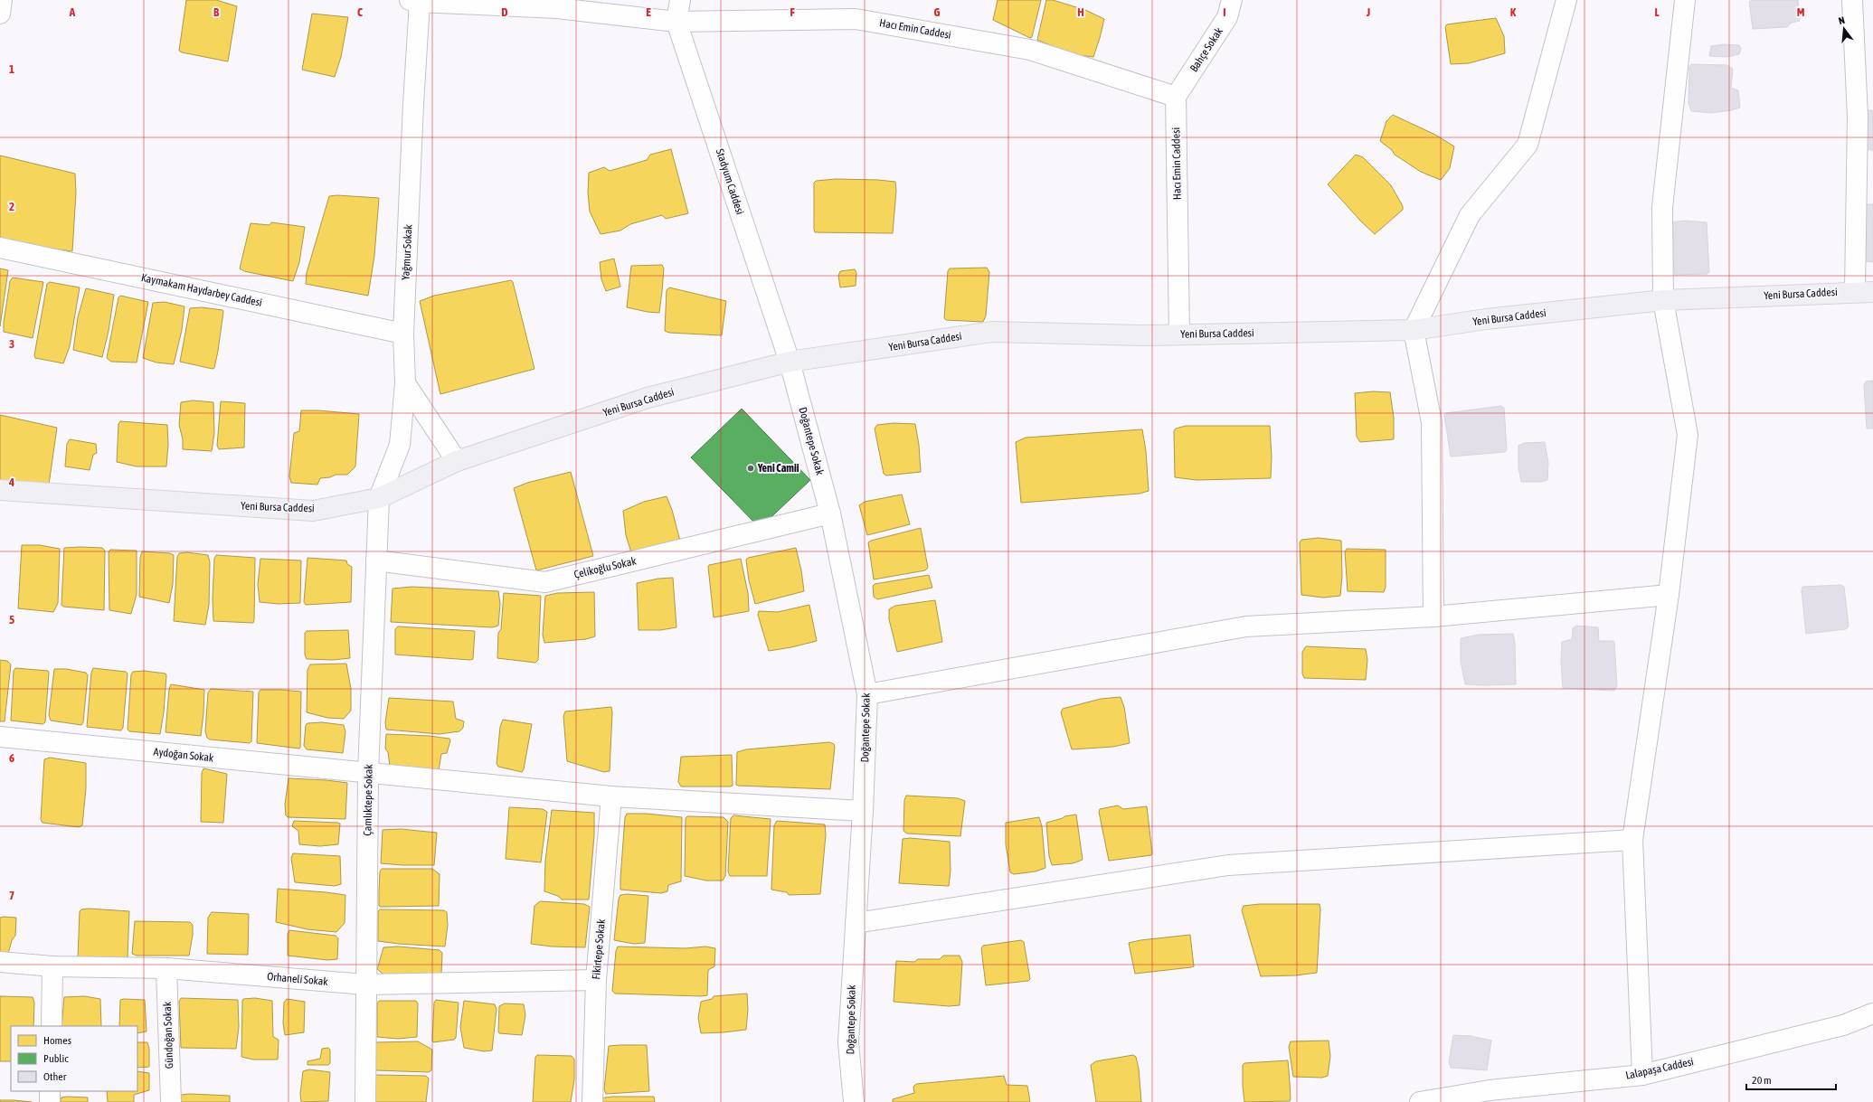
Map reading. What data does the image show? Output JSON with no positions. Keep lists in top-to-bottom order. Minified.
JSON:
{"streets":{"main road":["Yeni Bursa Caddesi"],"street":["Hacı Emin Caddesi","Bahçe Sokak","Stadyum Caddesi","Yağmur Sokak","Kaymakam Haydarbey Caddesi","Doğantepe Sokak","Çelikoğlu Sokak","Aydoğan Sokak","Çamlıktepe Sokak","Fikirtepe Sokak","Orhaneli Sokak","Gündoğan Sokak","Lalapaşa Caddesi"]},"crossings":[["Hacı Emin Caddesi","Bahçe Sokak"],["Hacı Emin Caddesi","Stadyum Caddesi"],["Hacı Emin Caddesi","Yağmur Sokak"],["Hacı Emin Caddesi","Yeni Bursa Caddesi"],["Stadyum Caddesi","Yeni Bursa Caddesi"],["Stadyum Caddesi","Doğantepe Sokak"],["Yağmur Sokak","Kaymakam Haydarbey Caddesi"],["Yağmur Sokak","Yeni Bursa Caddesi"],["Yağmur Sokak","Çamlıktepe Sokak"],["Yeni Bursa Caddesi","Doğantepe Sokak"],["Yeni Bursa Caddesi","Çamlıktepe Sokak"],["Doğantepe Sokak","Çelikoğlu Sokak"],["Doğantepe Sokak","Aydoğan Sokak"],["Çelikoğlu Sokak","Çamlıktepe Sokak"],["Aydoğan Sokak","Çamlıktepe Sokak"],["Aydoğan Sokak","Fikirtepe Sokak"],["Çamlıktepe Sokak","Orhaneli Sokak"],["Fikirtepe Sokak","Orhaneli Sokak"],["Orhaneli Sokak","Gündoğan Sokak"]],"places":["Yeni Camii"],"legend":["Homes","Public","Other"],"scale_bar":"20 m","north":"top","grid":{"columns":["A","B","C","D","E","F","G","H","I","J","K","L","M"],"rows":["1","2","3","4","5","6","7"]}}
